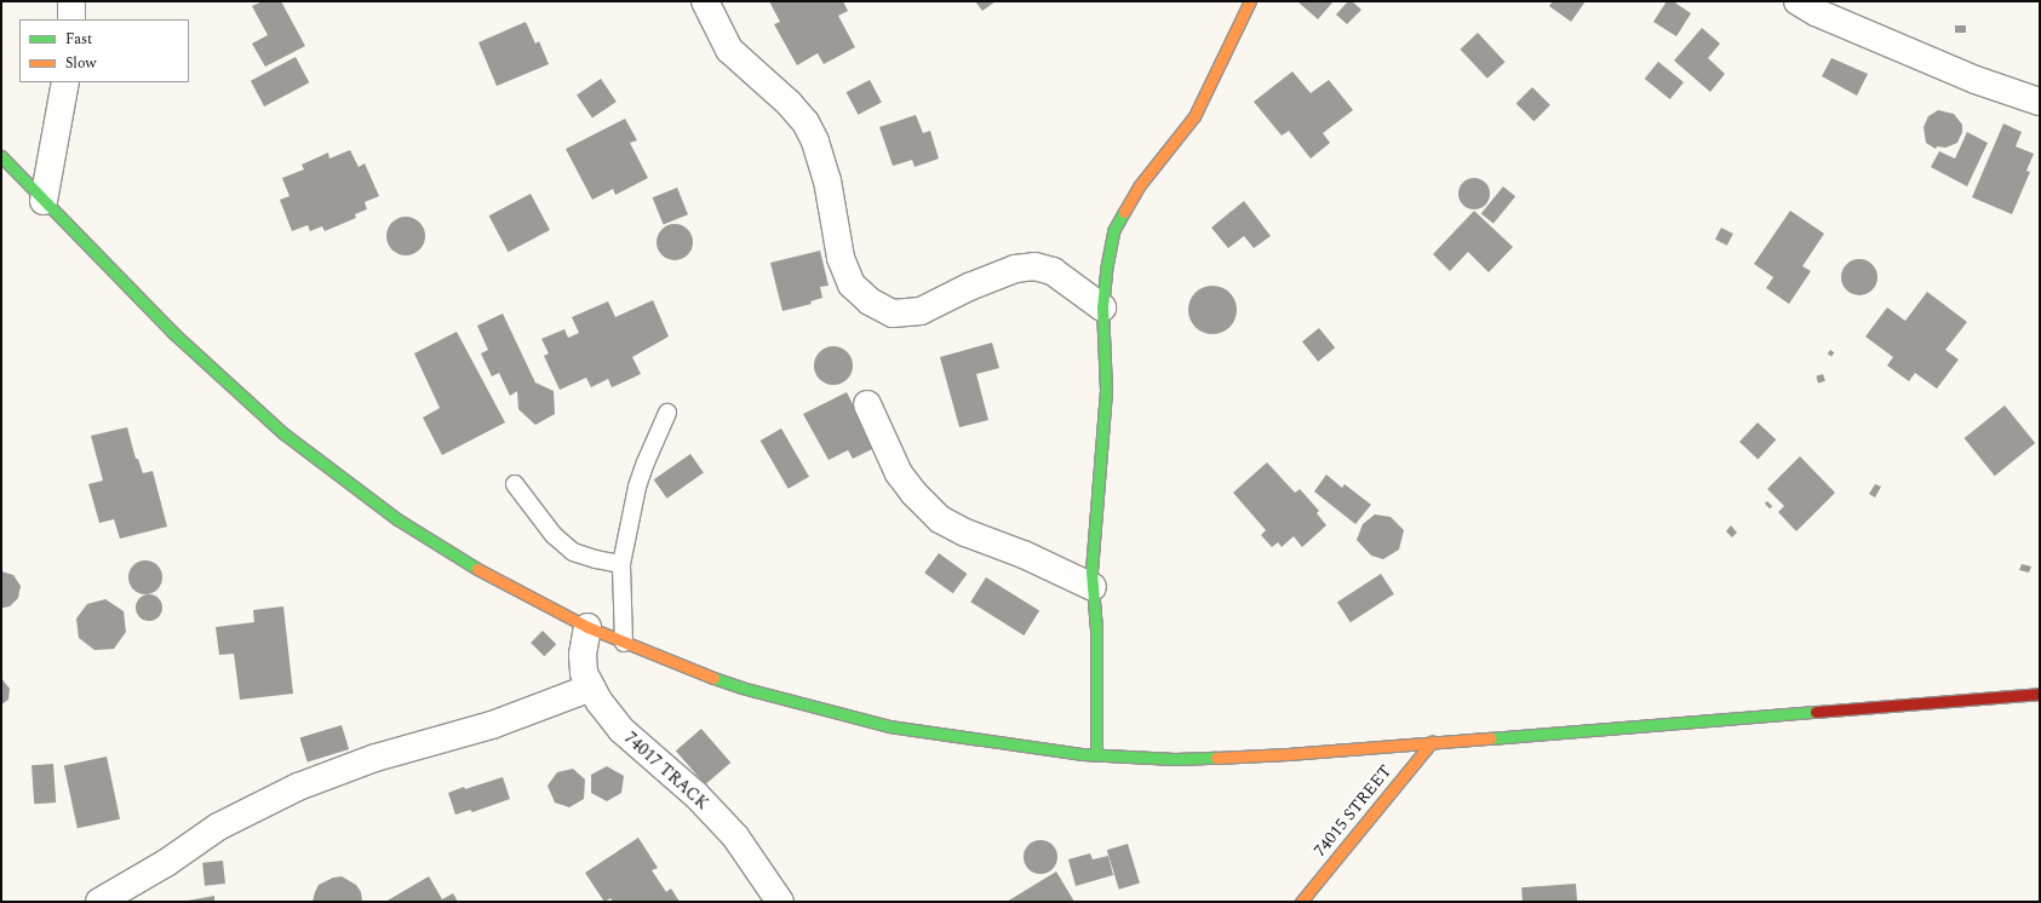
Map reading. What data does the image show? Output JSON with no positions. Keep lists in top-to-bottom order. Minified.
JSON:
{"streets":{"street":["74017 TRACK","74015 STREET"]},"legend":["Fast","Slow"]}
